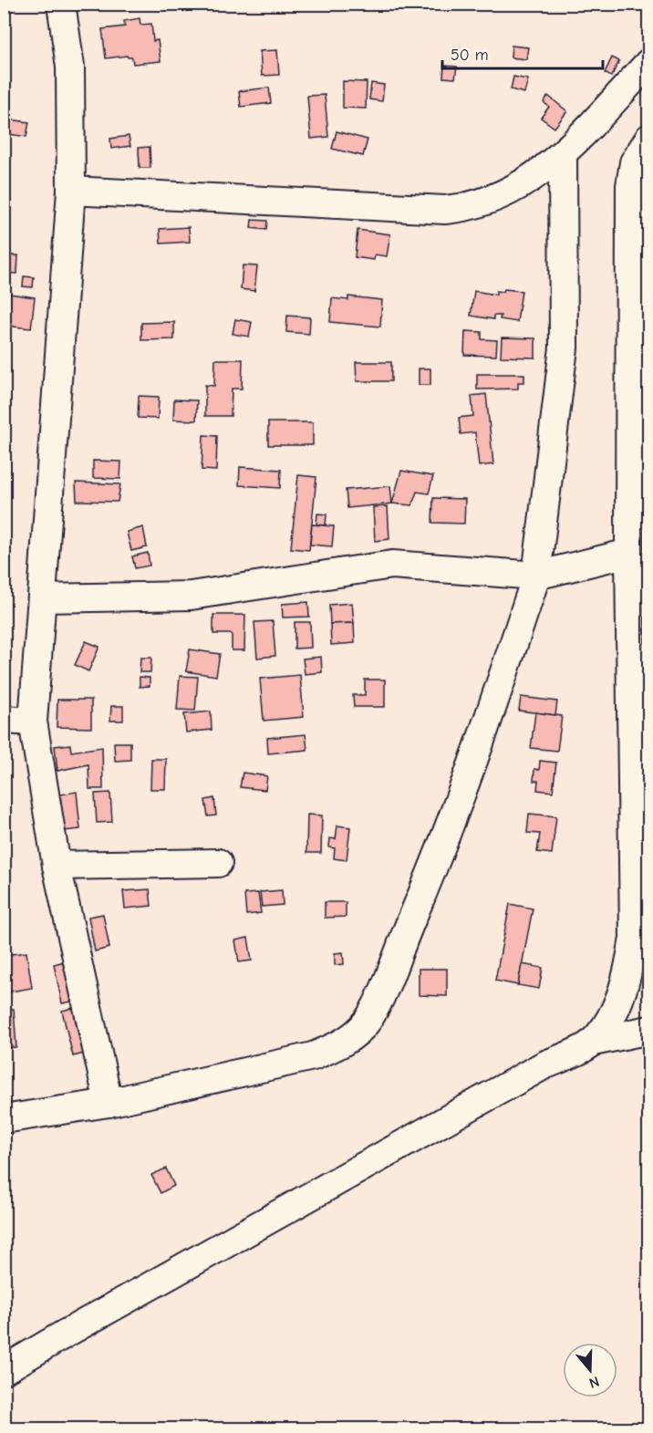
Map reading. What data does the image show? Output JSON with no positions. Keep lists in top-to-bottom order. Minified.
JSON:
{"scale_bar":"50 m","north":"bottom"}
